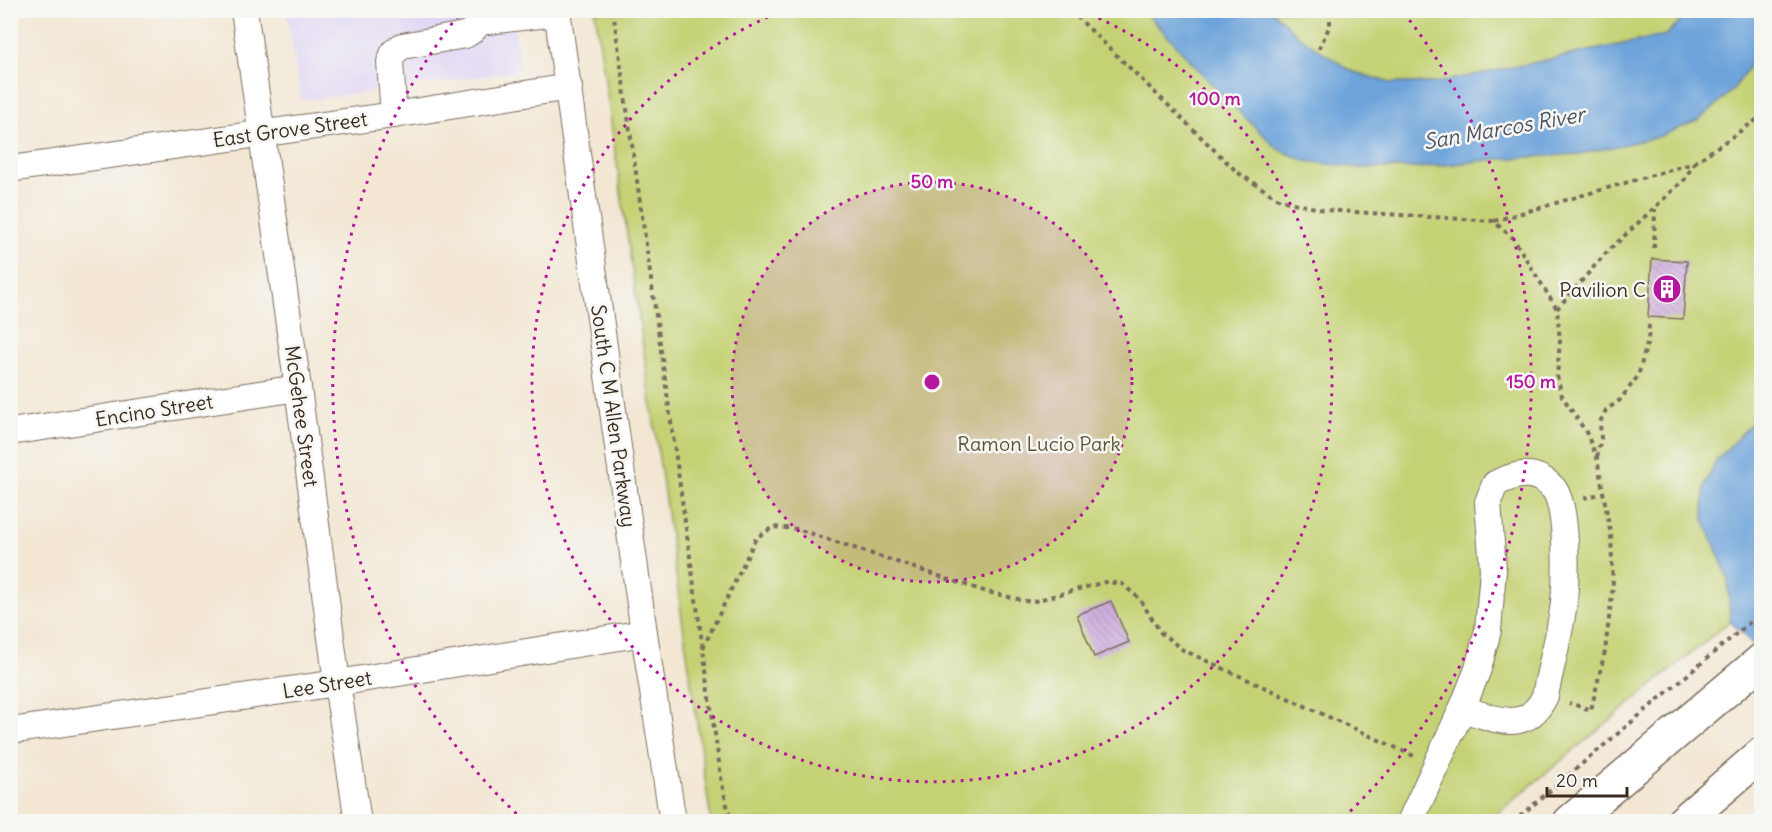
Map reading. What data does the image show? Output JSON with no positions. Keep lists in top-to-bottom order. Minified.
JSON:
{"streets":{"street":["East Grove Street","Encino Street","McGehee Street","South C M Allen Parkway","Lee Street"]},"crossings":[["East Grove Street","McGehee Street"],["East Grove Street","South C M Allen Parkway"],["Encino Street","McGehee Street"],["McGehee Street","Lee Street"],["South C M Allen Parkway","Lee Street"]],"water":["San Marcos River"],"parks":["Ramon Lucio Park"],"places":{"building":["Pavilion C"]},"scale_bar":"20 m","rings":["100 m","50 m","150 m"]}
